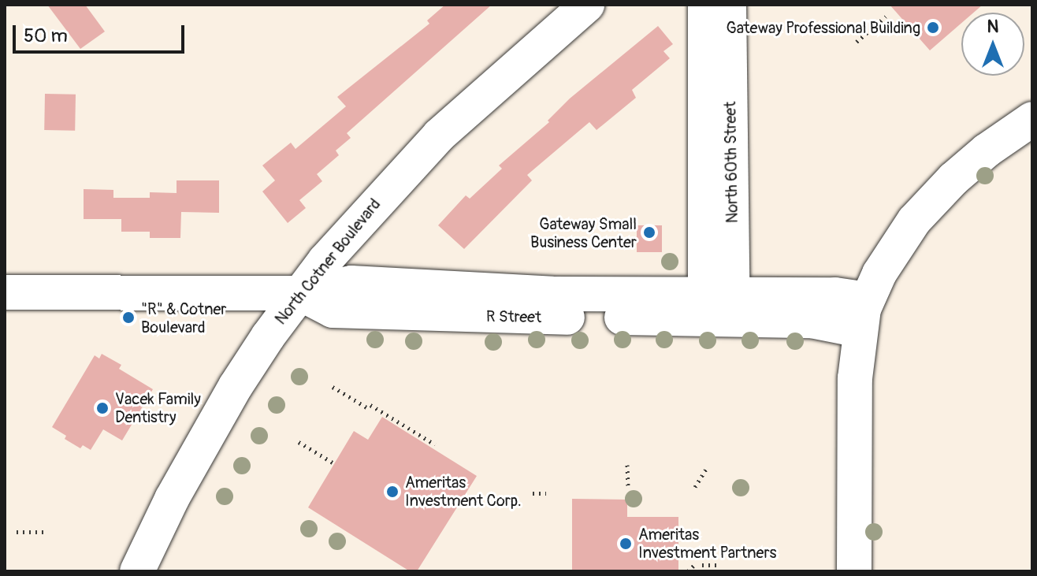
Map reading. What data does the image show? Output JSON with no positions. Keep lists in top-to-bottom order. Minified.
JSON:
{"streets":{"main road":["North 60th Street","North Cotner Boulevard","R Street"]},"crossings":[["North 60th Street","R Street"],["North Cotner Boulevard","R Street"]],"places":["Gateway Professional Building","Gateway Small Business Center","\"R\" & Cotner Boulevard","Vacek Family Dentistry","Ameritas Investment Corp.","Ameritas Investment Partners"],"scale_bar":"50 m","north":"top"}
